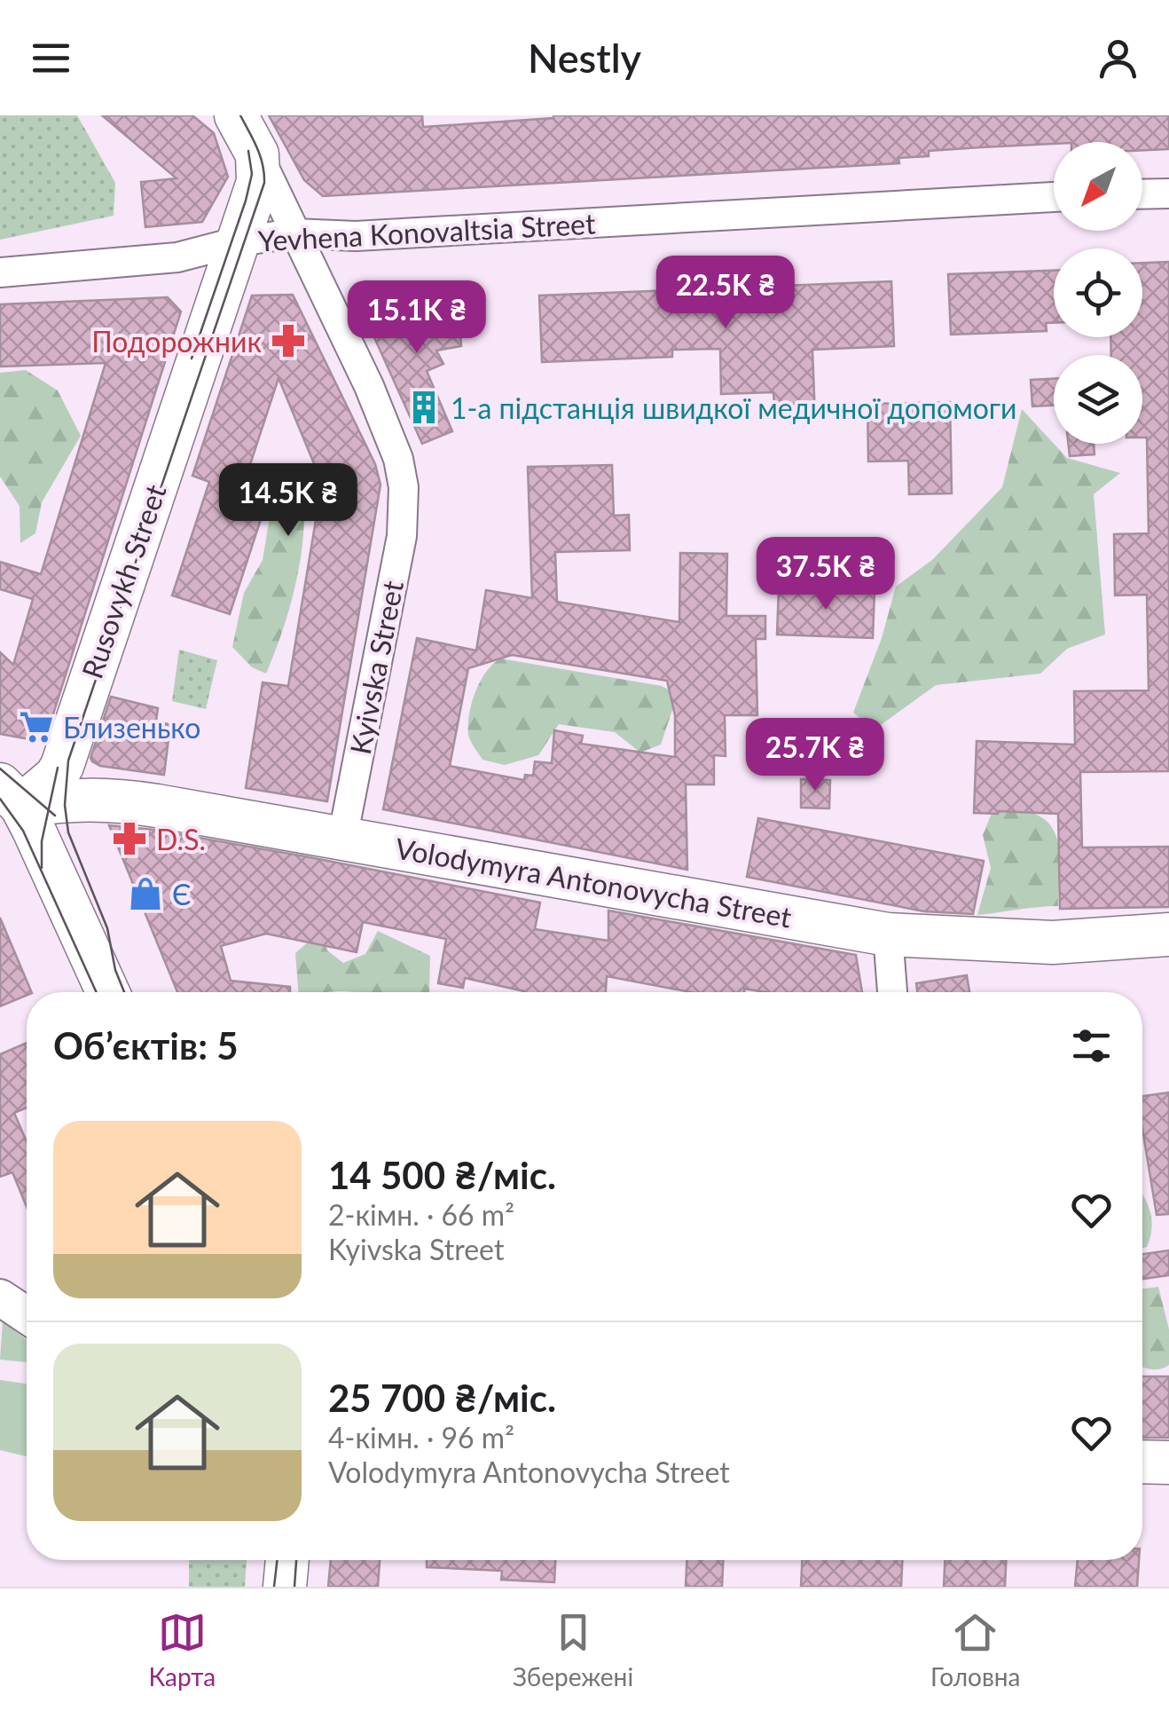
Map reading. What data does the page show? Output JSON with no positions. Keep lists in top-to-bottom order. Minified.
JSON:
{"streets":{"main road":["Rusovykh Street","Kyivska Street","Volodymyra Antonovycha Street"],"street":["Yevhena Konovaltsia Street"]},"crossings":[["Yevhena Konovaltsia Street","Rusovykh Street"],["Yevhena Konovaltsia Street","Kyivska Street"],["Rusovykh Street","Volodymyra Antonovycha Street"],["Kyivska Street","Volodymyra Antonovycha Street"]],"places":{"pharmacy":["Подорожник","D.S."],"building":["1-а підстанція швидкої медичної допомоги"],"supermarket":["Близенько"],"shop":["Є"]},"north":"bottom left","page":{"header":"Nestly","price":["22.5K ₴","15.1K ₴","14.5K ₴","37.5K ₴","25.7K ₴"],"heading":"Об’єктів: 5","list":[{"name":"14 500 ₴/міс.","note":"2-кімн. · 66 m² · Kyivska Street"},{"name":"25 700 ₴/міс.","note":"4-кімн. · 96 m² · Volodymyra Antonovycha Street"}],"tabs":["Карта","Збережені","Головна"]}}
